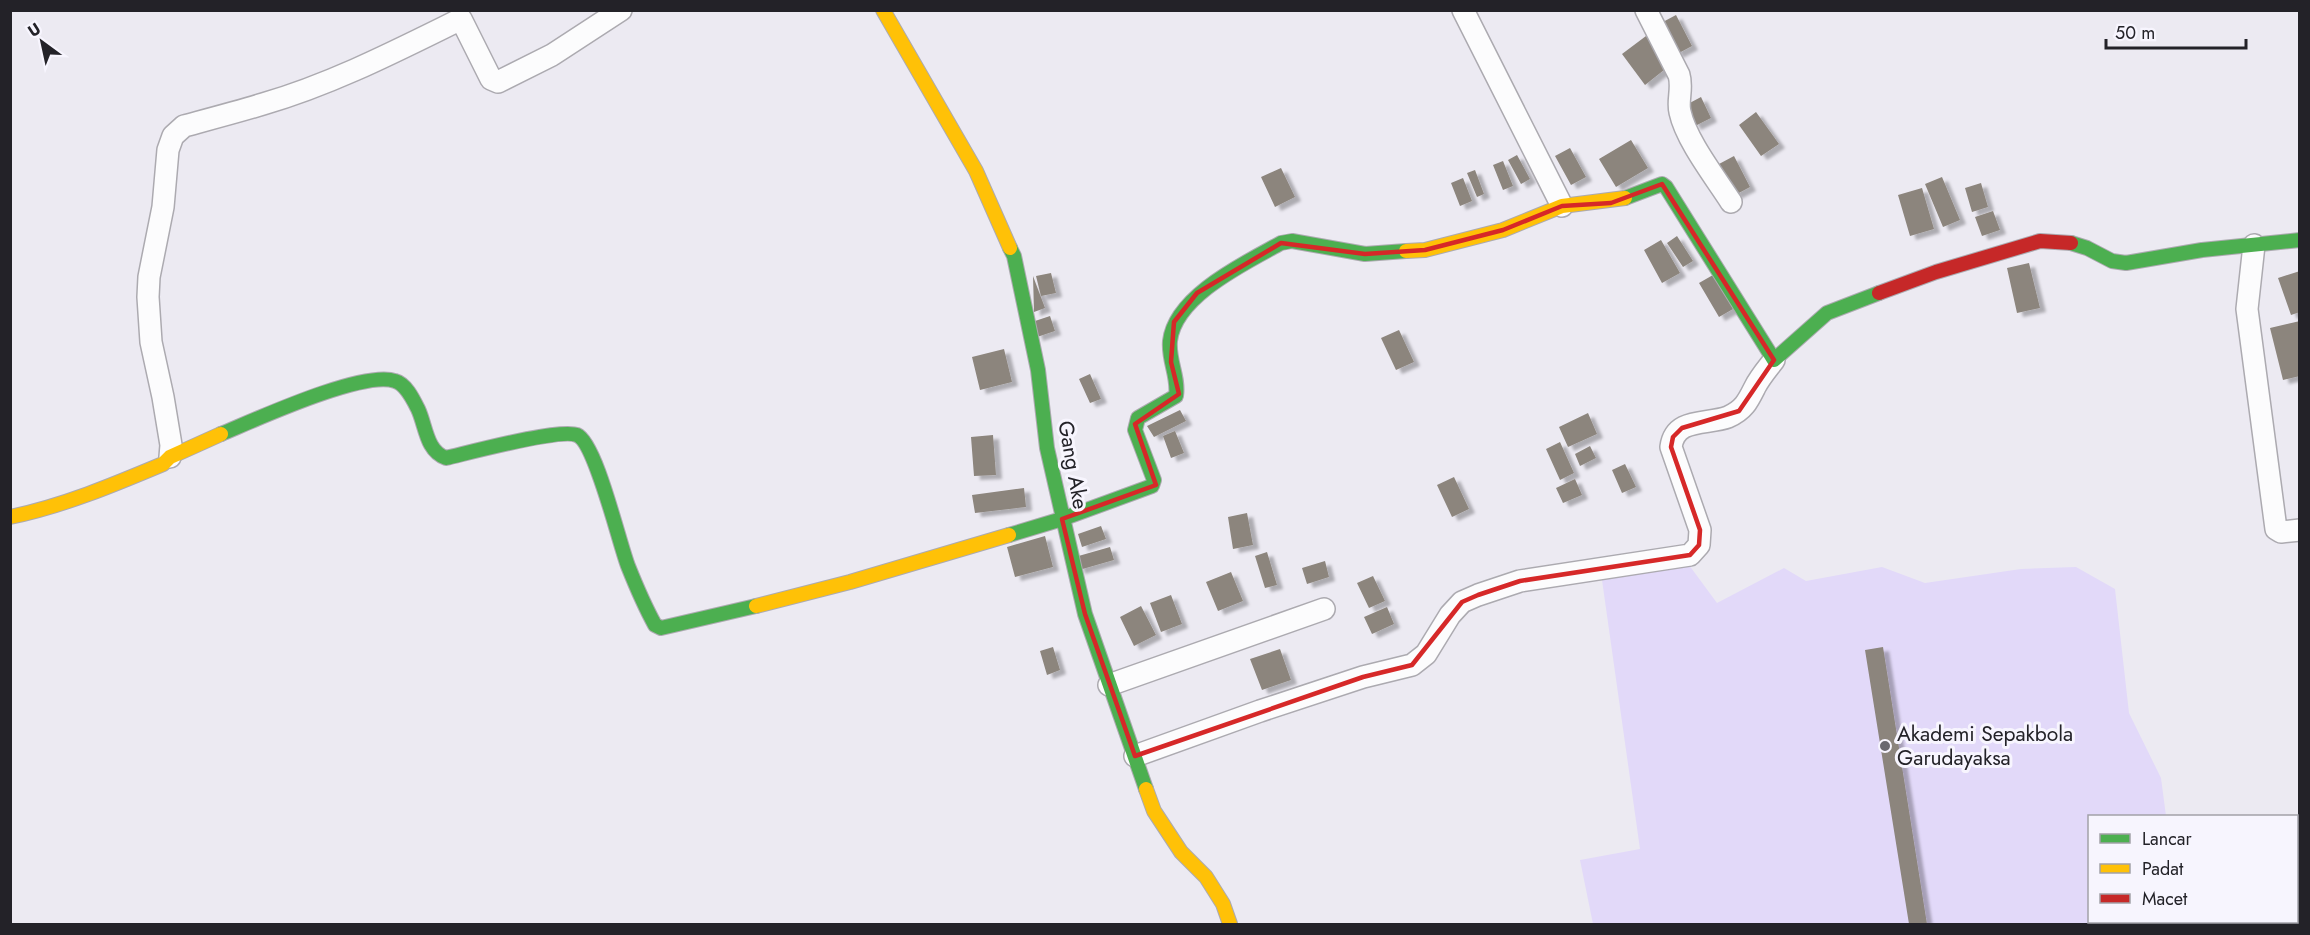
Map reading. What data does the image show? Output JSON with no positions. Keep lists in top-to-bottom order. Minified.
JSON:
{"streets":{"street":["Gang Ake"]},"places":["Akademi Sepakbola Garudayaksa"],"legend":["Lancar","Padat","Macet"],"scale_bar":"50 m","north":"top left"}
